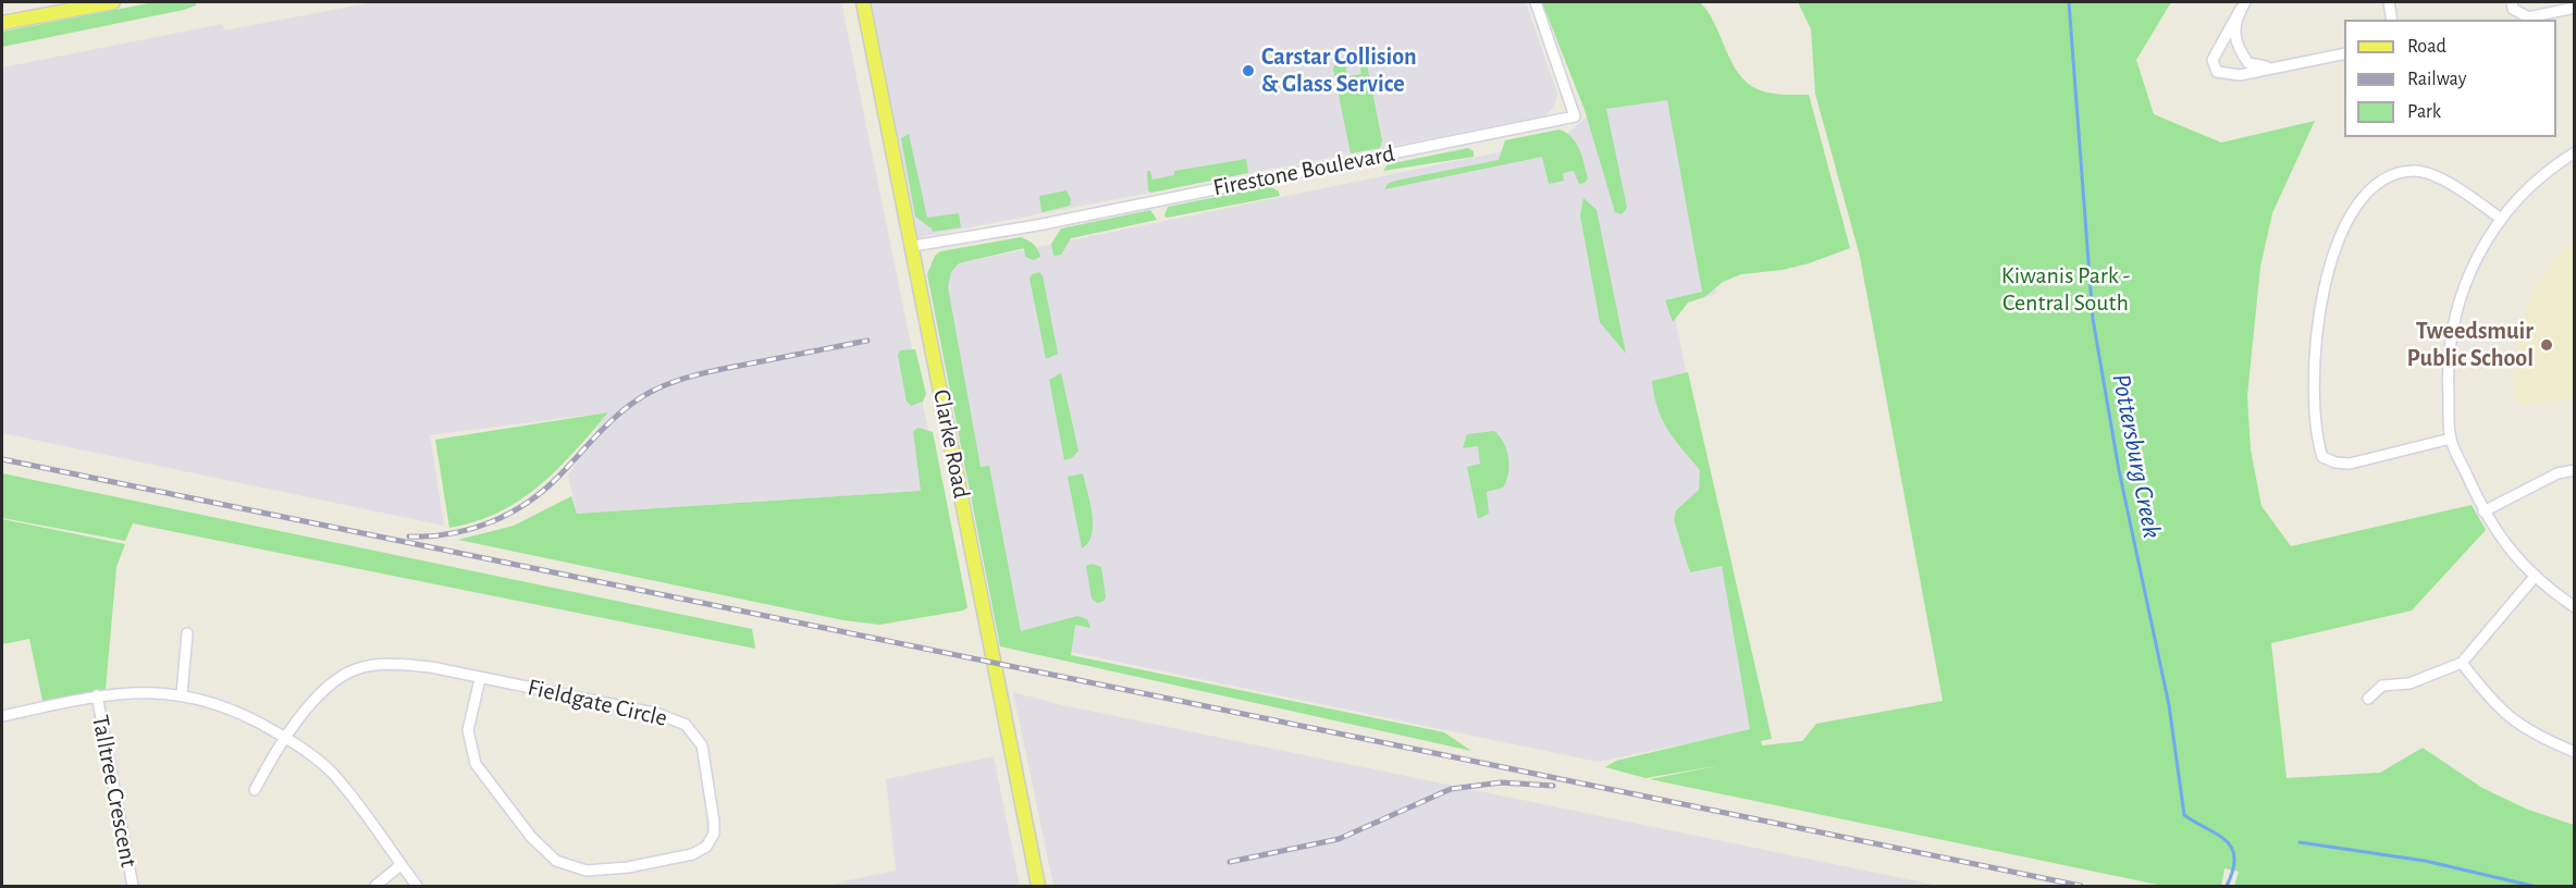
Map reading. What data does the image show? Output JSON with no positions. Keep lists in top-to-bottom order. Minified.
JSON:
{"streets":{"main road":["Clarke Road"],"street":["Firestone Boulevard","Fieldgate Circle","Talltree Crescent"]},"crossings":[["Firestone Boulevard","Clarke Road"]],"water":["Pottersburg Creek"],"parks":["Kiwanis Park - Central South"],"places":["Carstar Collision & Glass Service","Tweedsmuir Public School"],"legend":["Road","Railway","Park"]}
